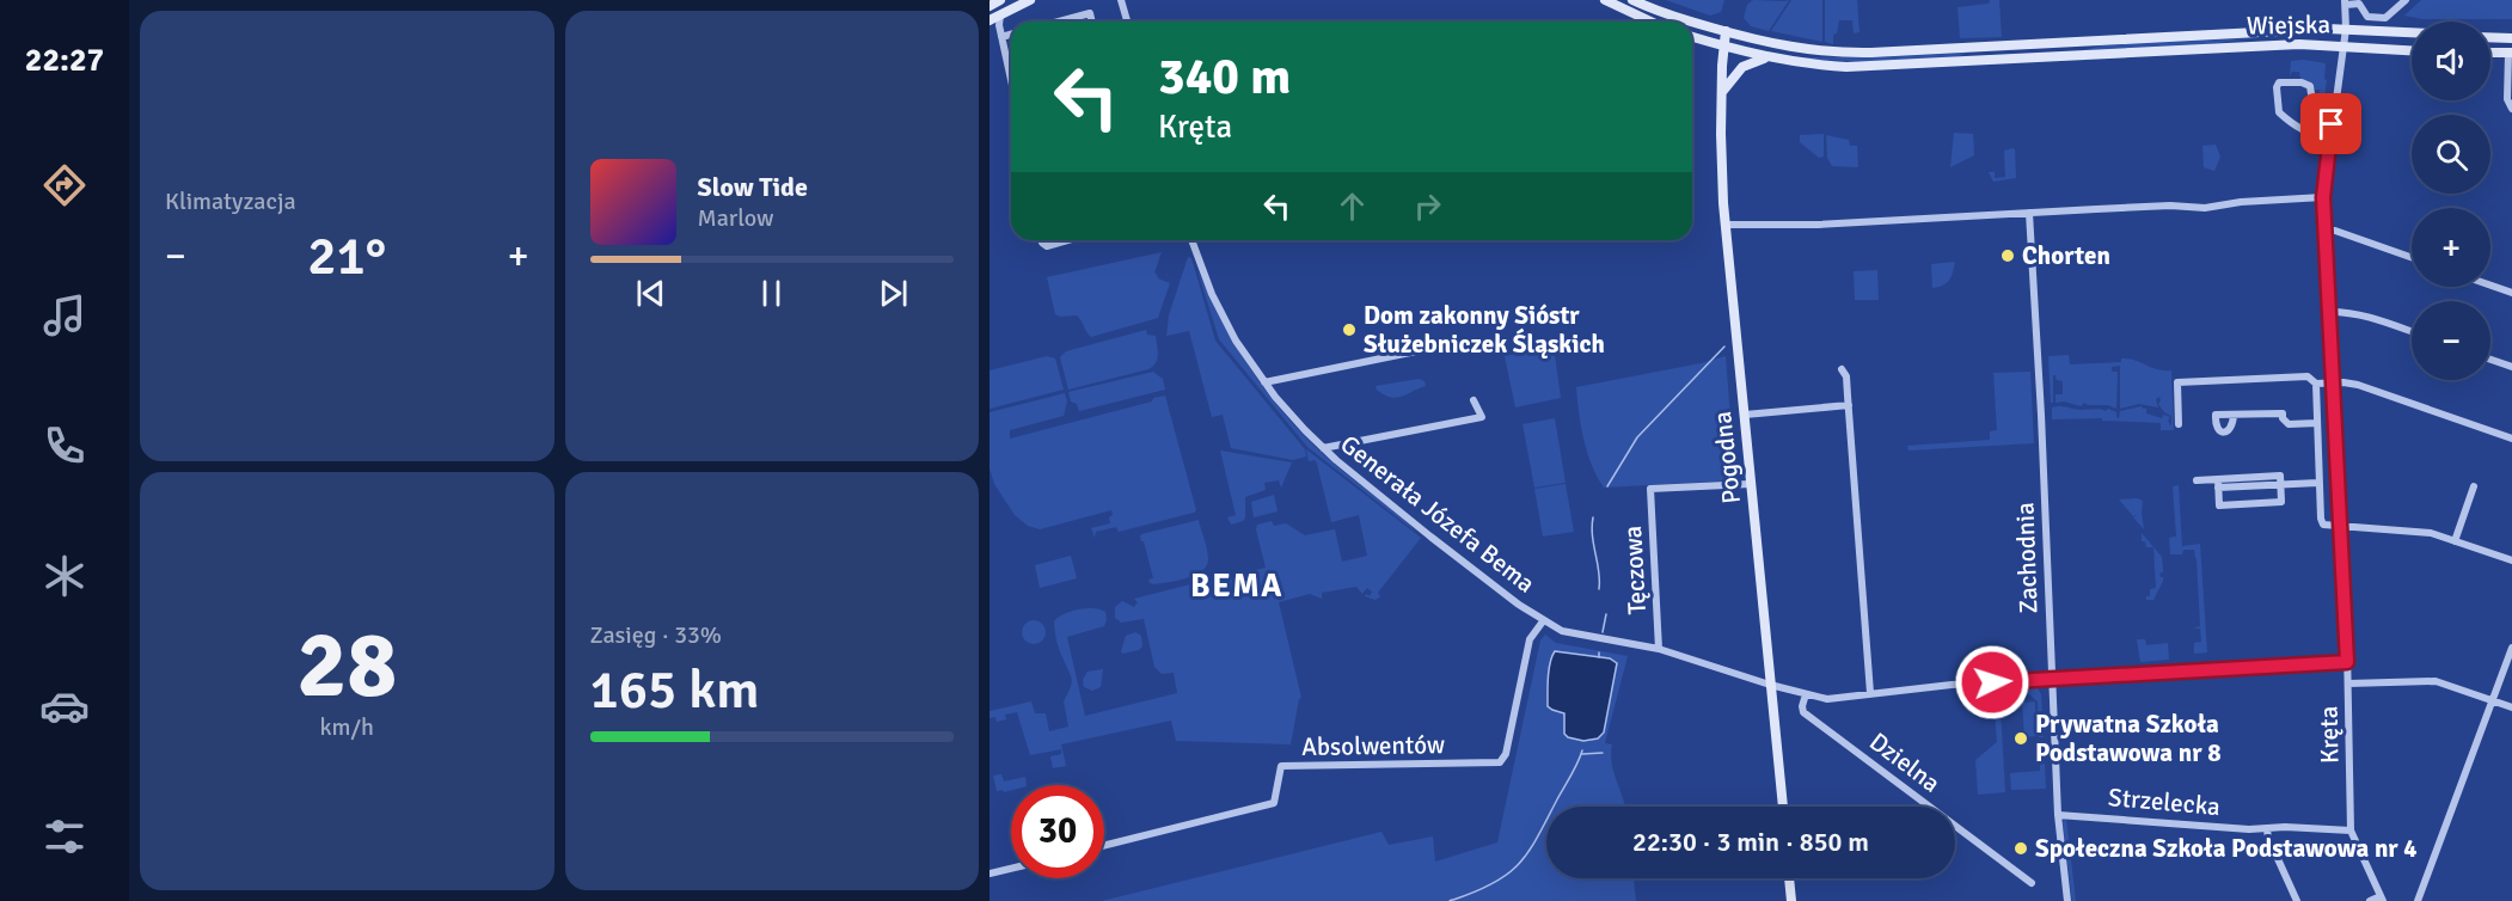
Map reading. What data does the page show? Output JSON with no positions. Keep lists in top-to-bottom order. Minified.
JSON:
{"streets":{"main road":["Wiejska","Pogodna"],"street":["Generała Józefa Bema","Zachodnia","Tęczowa","Kręta","Absolwentów","Dzielna","Strzelecka"]},"crossings":[["Wiejska","Pogodna"],["Wiejska","Kręta"],["Pogodna","Generała Józefa Bema"],["Pogodna","Tęczowa"],["Generała Józefa Bema","Zachodnia"],["Generała Józefa Bema","Tęczowa"],["Generała Józefa Bema","Kręta"],["Generała Józefa Bema","Absolwentów"],["Generała Józefa Bema","Dzielna"],["Zachodnia","Strzelecka"],["Kręta","Strzelecka"]],"districts":["BEMA"],"places":["Chorten","Dom zakonny Sióstr Służebniczek Śląskich","Prywatna Szkoła Podstawowa nr 8","Społeczna Szkoła Podstawowa nr 4"],"page":{"tabs":"22:27","tile":["Klimatyzacja",["28","km/h"],["Zasięg · 33%","165 km"]],"map_buttons":["+","−"],"turn":["340 m","Kręta"],"song":["Slow Tide","Marlow"],"heat":["−","21°","+"],"limit":"30","trip":"22:30 · 3 min · 850 m"}}
